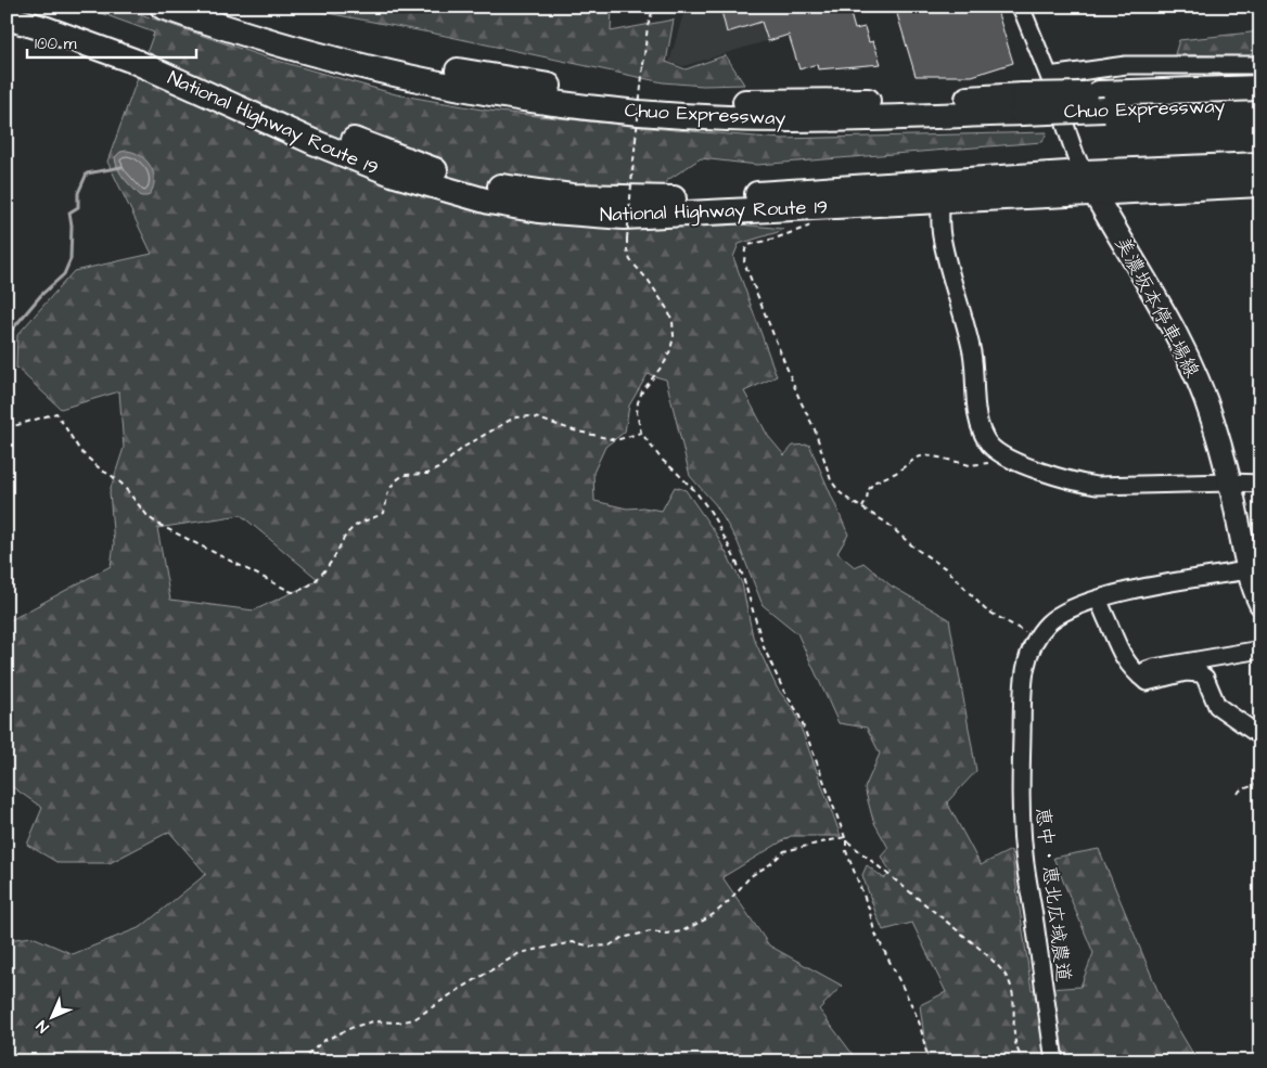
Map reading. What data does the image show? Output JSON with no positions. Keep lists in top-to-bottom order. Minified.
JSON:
{"streets":{"highway":["Chuo Expressway","National Highway Route 19"],"main road":["美濃坂本停車場線"],"street":["恵中・恵北広域農道"]},"crossings":[["National Highway Route 19","美濃坂本停車場線"],["美濃坂本停車場線","恵中・恵北広域農道"]],"scale_bar":"100 m","north":"bottom left"}
